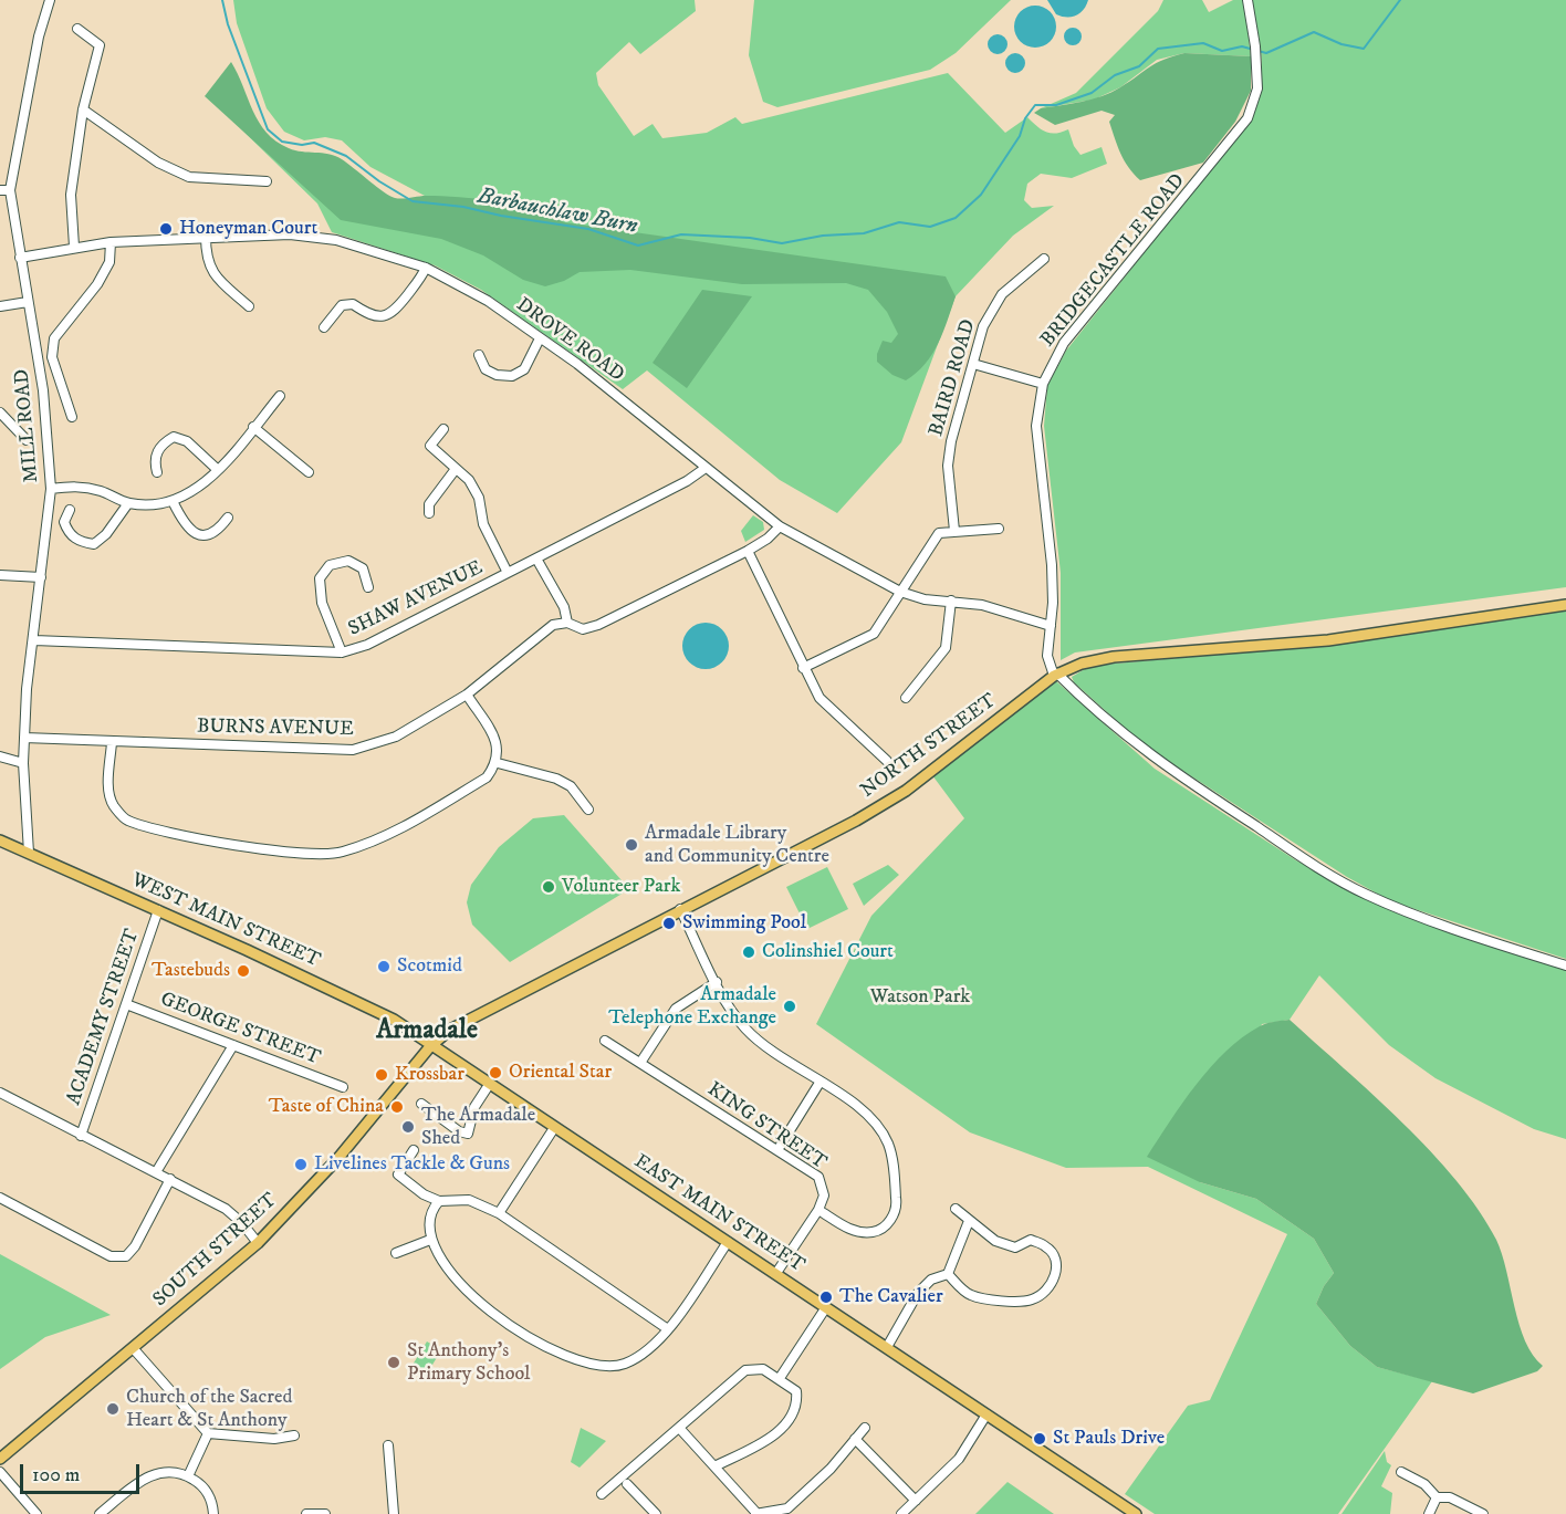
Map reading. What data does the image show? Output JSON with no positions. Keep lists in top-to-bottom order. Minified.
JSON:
{"streets":{"main road":["NORTH STREET","WEST MAIN STREET","EAST MAIN STREET","SOUTH STREET"],"street":["BRIDGECASTLE ROAD","DROVE ROAD","BAIRD ROAD","MILL ROAD","SHAW AVENUE","BURNS AVENUE","ACADEMY STREET","GEORGE STREET","KING STREET"]},"crossings":[["BRIDGECASTLE ROAD","DROVE ROAD"],["BRIDGECASTLE ROAD","NORTH STREET"],["DROVE ROAD","MILL ROAD"],["DROVE ROAD","SHAW AVENUE"],["DROVE ROAD","BURNS AVENUE"],["MILL ROAD","SHAW AVENUE"],["MILL ROAD","BURNS AVENUE"],["MILL ROAD","WEST MAIN STREET"],["NORTH STREET","WEST MAIN STREET"],["NORTH STREET","EAST MAIN STREET"],["NORTH STREET","SOUTH STREET"],["WEST MAIN STREET","ACADEMY STREET"],["WEST MAIN STREET","EAST MAIN STREET"],["WEST MAIN STREET","SOUTH STREET"],["ACADEMY STREET","GEORGE STREET"],["EAST MAIN STREET","SOUTH STREET"]],"districts":["Armadale"],"water":["Barbauchlaw Burn"],"parks":["Watson Park"],"places":["Honeyman Court","Armadale Library and Community Centre","Volunteer Park","Swimming Pool","Colinshiel Court","Scotmid","Tastebuds","Armadale Telephone Exchange","Oriental Star","Krossbar","Taste of China","The Armadale Shed","Livelines Tackle & Guns","The Cavalier","St Anthony's Primary School","Church of the Sacred Heart & St Anthony","St Pauls Drive"],"scale_bar":"100 m"}
